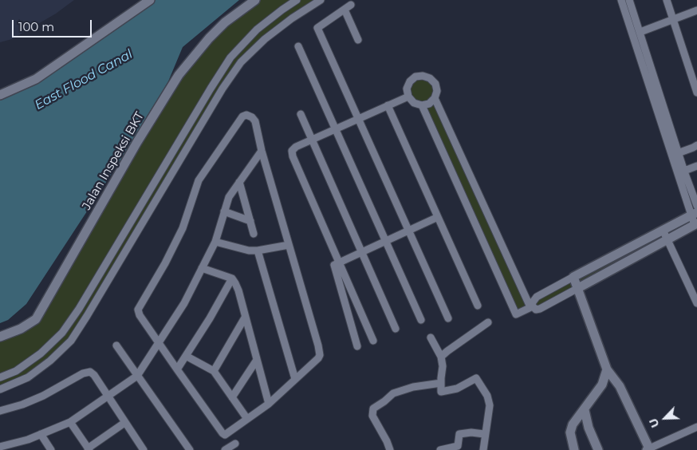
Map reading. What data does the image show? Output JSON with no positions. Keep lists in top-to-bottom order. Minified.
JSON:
{"streets":{"street":["Jalan Inspeksi BKT"]},"water":["East Flood Canal"],"scale_bar":"100 m","north":"bottom left"}
